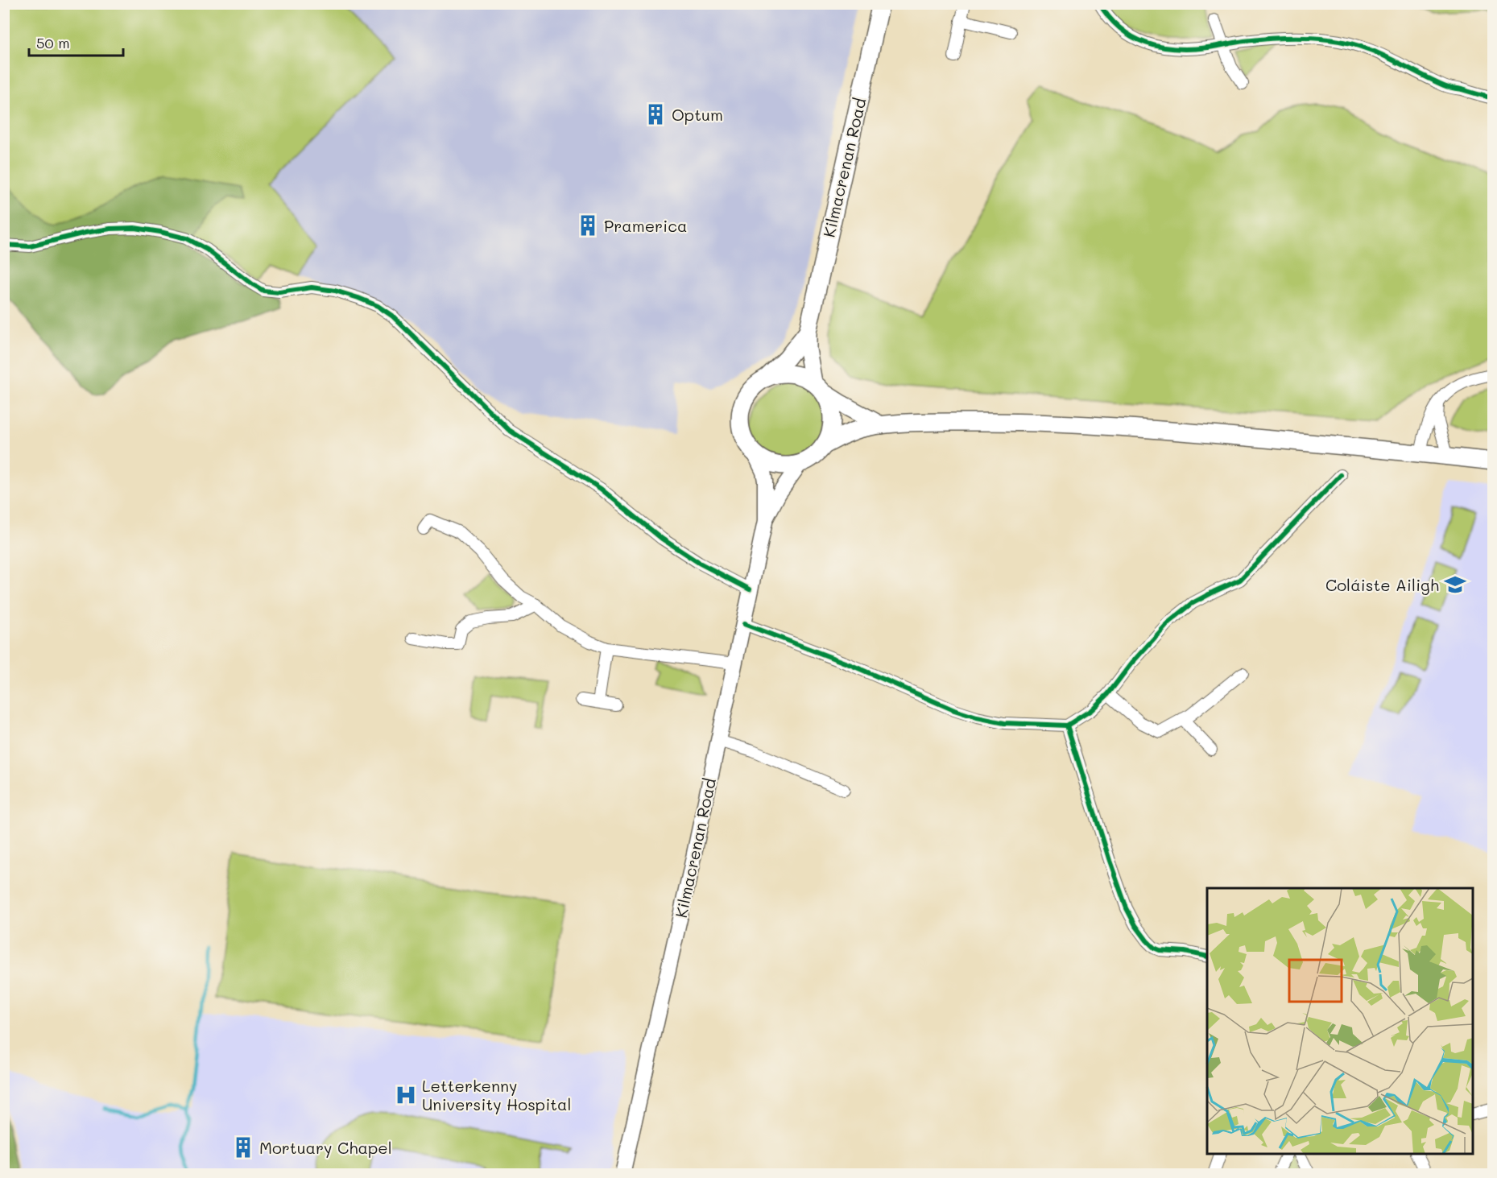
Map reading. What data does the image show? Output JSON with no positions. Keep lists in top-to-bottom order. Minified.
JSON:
{"streets":{"main road":["Kilmacrenan Road"]},"places":{"building":["Optum","Pramerica","Mortuary Chapel"],"school or university":["Coláiste Ailigh"],"hospital":["Letterkenny University Hospital"]},"scale_bar":"50 m"}
